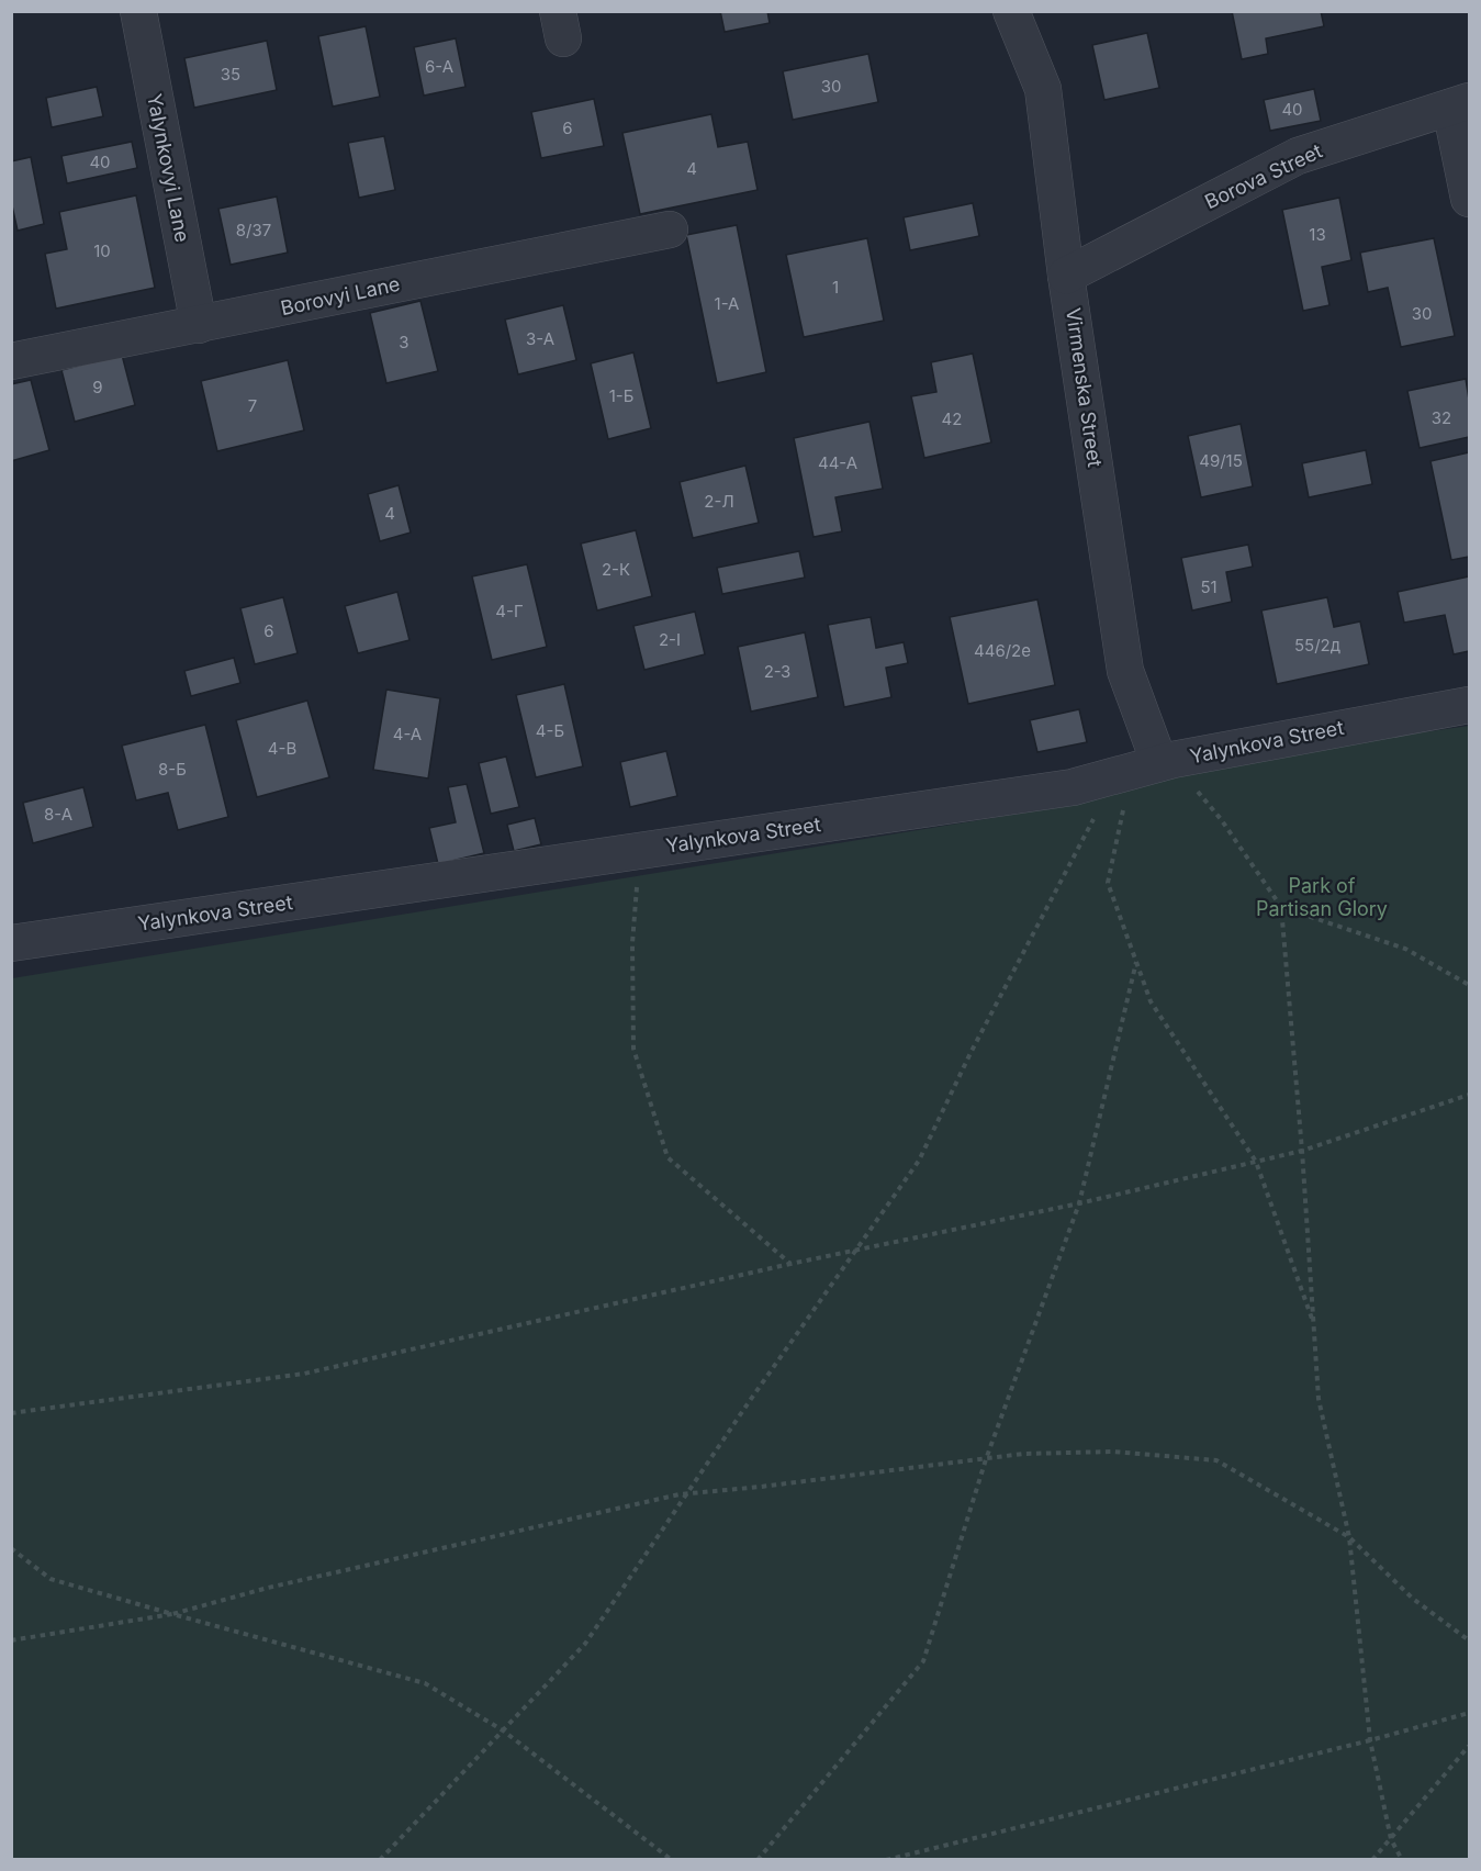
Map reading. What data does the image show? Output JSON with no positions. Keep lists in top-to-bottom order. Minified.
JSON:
{"streets":{"street":["Yalynkovyi Lane","Borova Street","Borovyi Lane","Virmenska Street","Yalynkova Street"]},"crossings":[["Yalynkovyi Lane","Borovyi Lane"],["Borova Street","Virmenska Street"],["Virmenska Street","Yalynkova Street"]],"parks":["Park of Partisan Glory"],"house_numbers":["6-А","35","30","40","6","40","4","8/37","13","10","1","1-А","30","3-А","3","9","1-Б","7","32","42","49/15","44-А","2-Л","4","2-К","51","4-Г","6","2-І","55/2д","446/2е","2-З","4-Б","4-А","4-В","8-Б","8-А"]}
